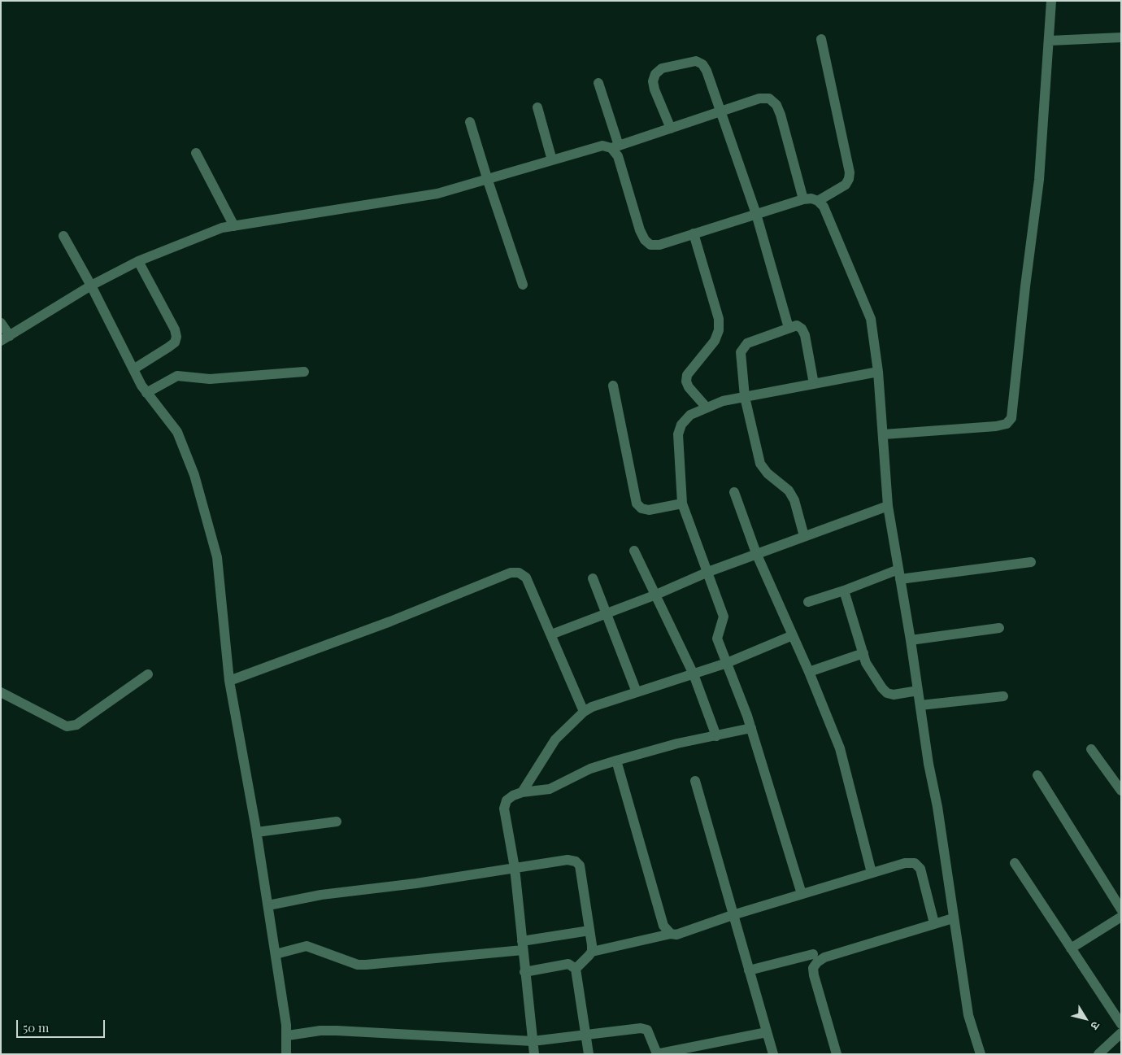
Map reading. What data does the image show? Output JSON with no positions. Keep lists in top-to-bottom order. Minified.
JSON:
{"scale_bar":"50 m","north":"bottom right"}
